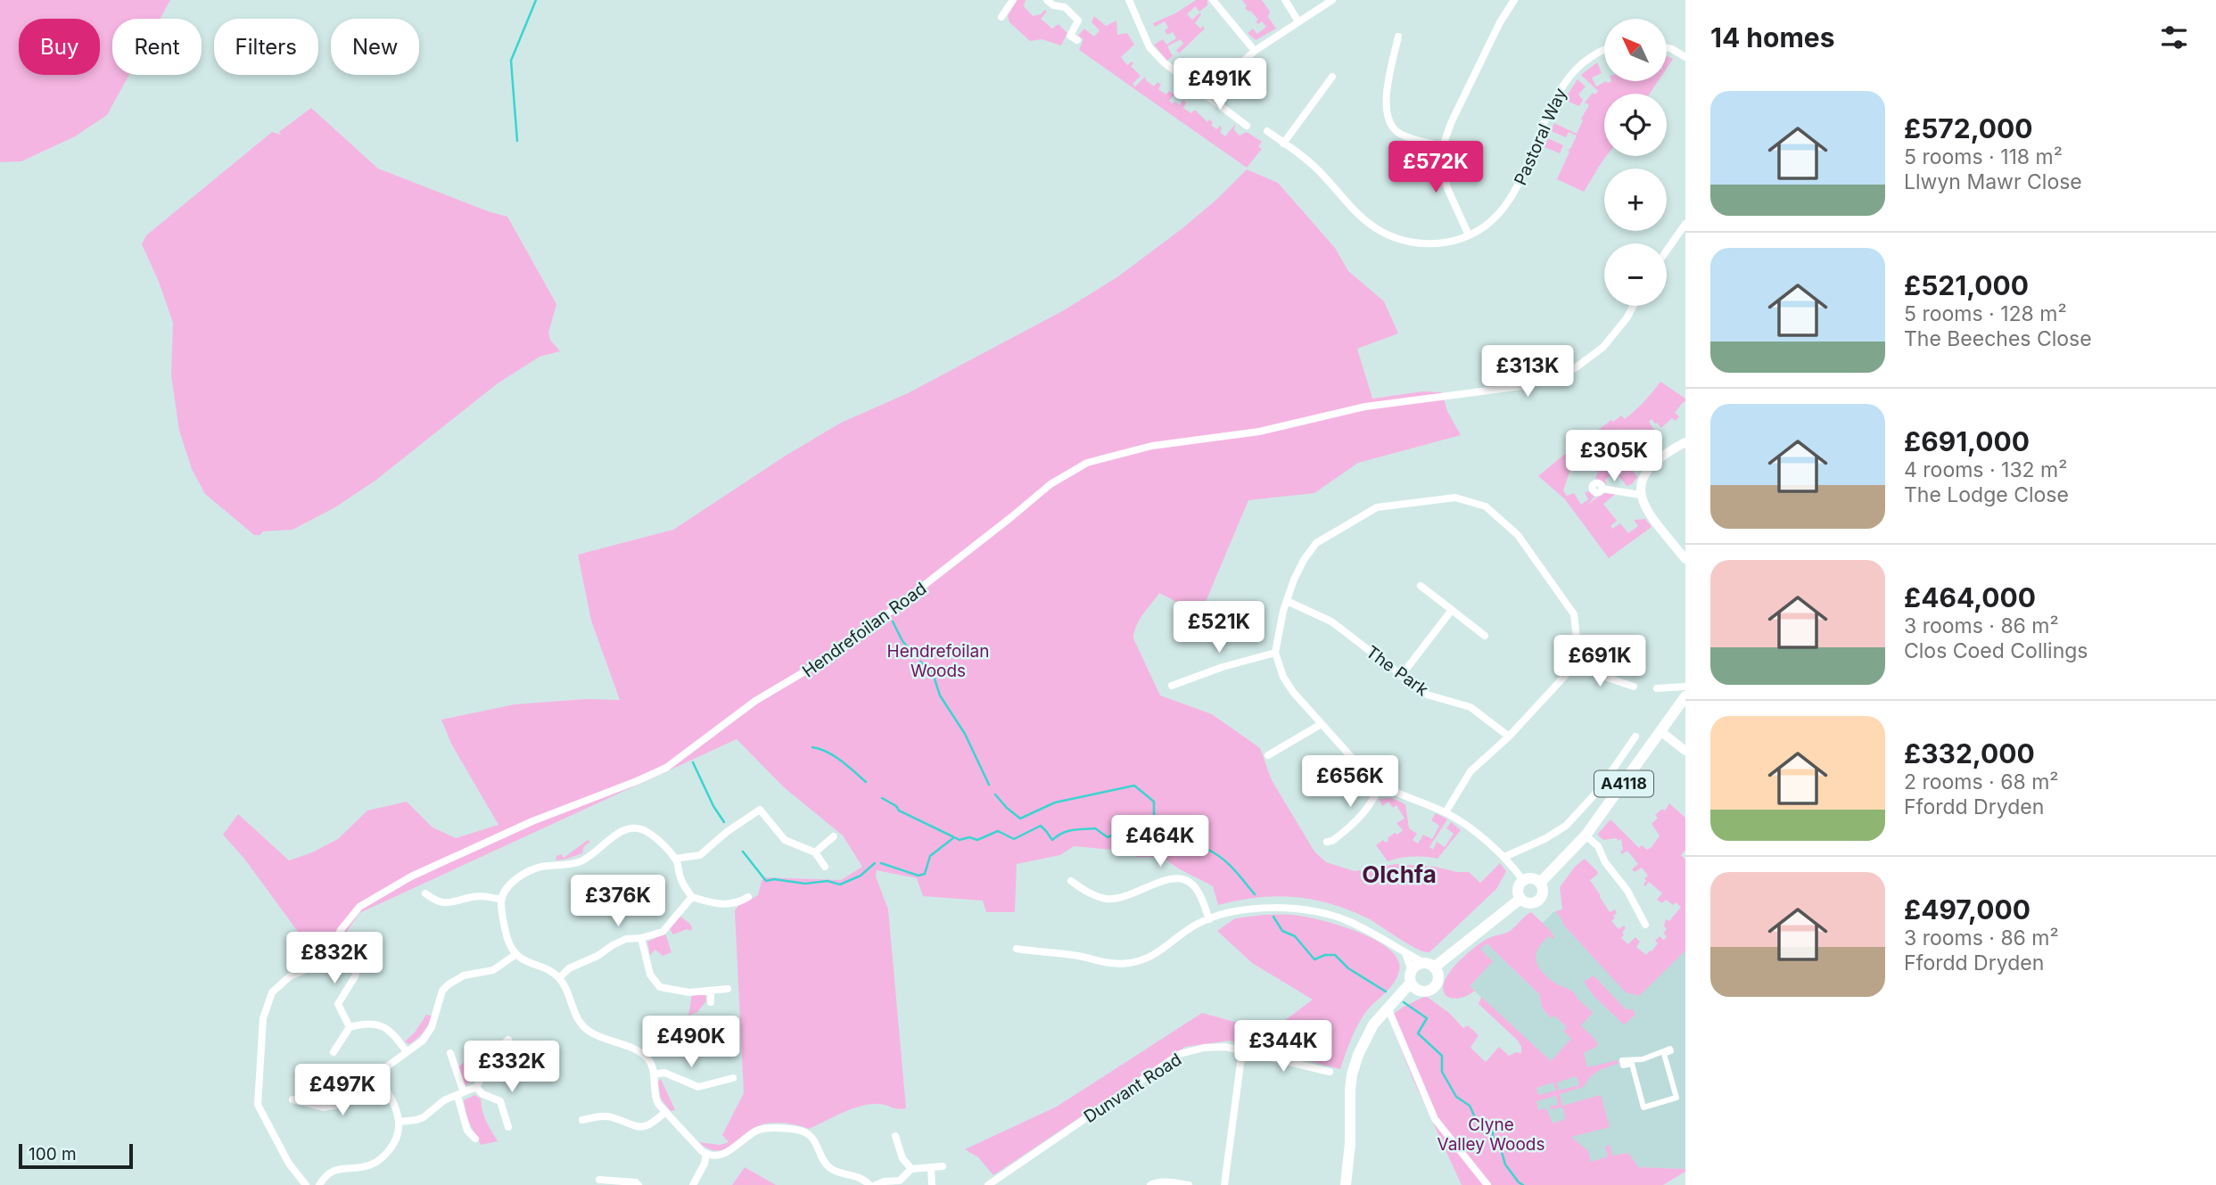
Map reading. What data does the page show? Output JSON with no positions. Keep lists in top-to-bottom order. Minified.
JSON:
{"streets":{"main road":["A4118"],"street":["Pastoral Way","Hendrefoilan Road","The Park","Dunvant Road"]},"districts":["Olchfa"],"parks":["Hendrefoilan Woods","Clyne Valley Woods"],"scale_bar":"100 m","north":"top left","page":{"heading":"14 homes","map_buttons":["+","−"],"chip":["Buy","Rent","Filters","New"],"price":["£491K","£572K","£313K","£305K","£521K","£691K","£656K","£464K","£376K","£832K","£490K","£344K","£332K","£497K"],"list":[{"name":"£572,000","note":"5 rooms · 118 m² · Llwyn Mawr Close"},{"name":"£521,000","note":"5 rooms · 128 m² · The Beeches Close"},{"name":"£691,000","note":"4 rooms · 132 m² · The Lodge Close"},{"name":"£464,000","note":"3 rooms · 86 m² · Clos Coed Collings"},{"name":"£332,000","note":"2 rooms · 68 m² · Ffordd Dryden"},{"name":"£497,000","note":"3 rooms · 86 m² · Ffordd Dryden"}],"scale":"100 m"}}
